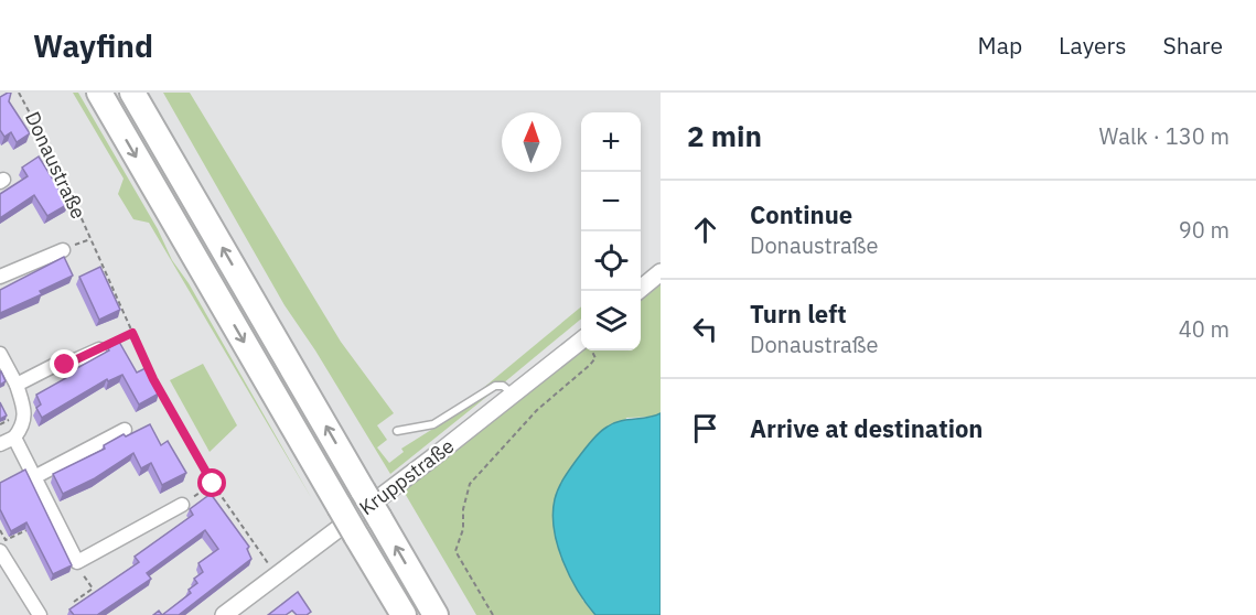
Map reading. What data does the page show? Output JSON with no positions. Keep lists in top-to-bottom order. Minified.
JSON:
{"streets":{"street":["Donaustraße","Kruppstraße"]},"crossings":[["Donaustraße","Kruppstraße"]],"north":"top","page":{"header":"Wayfind","nav":["Map","Layers","Share"],"heading":["2 min","Walk · 130 m"],"map_buttons":["+","−"],"list":[["Continue","Donaustraße","90 m"],["Turn left","Donaustraße","40 m"],"Arrive at destination"]}}
